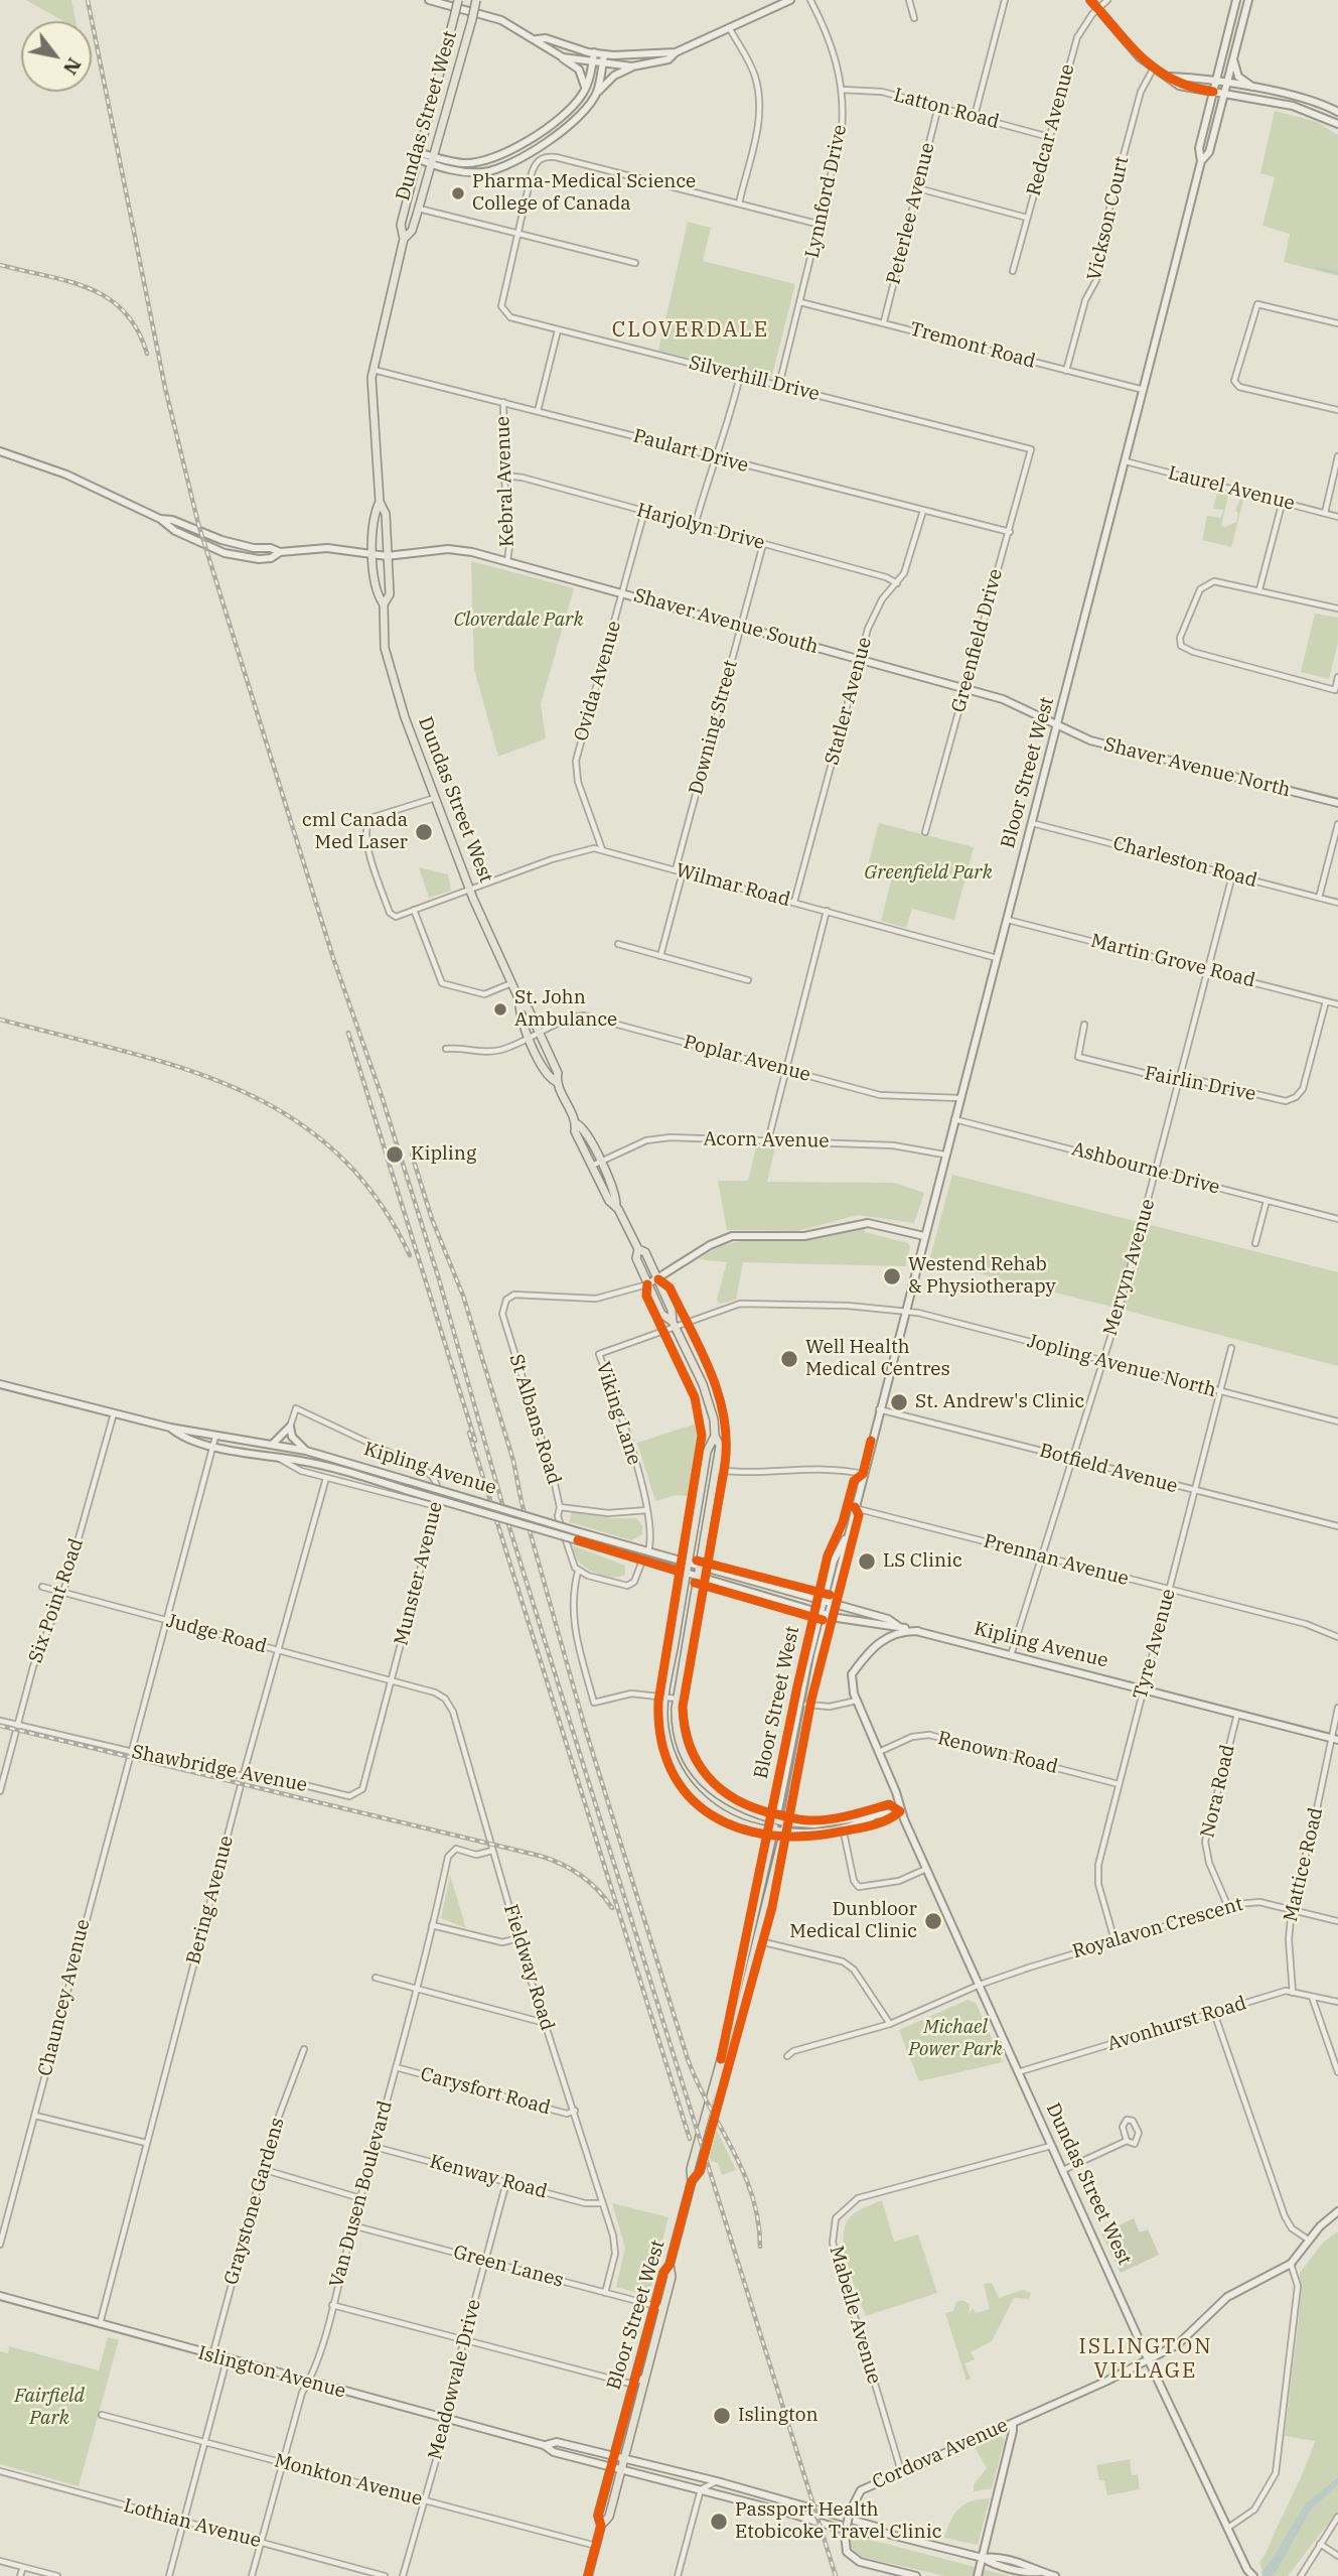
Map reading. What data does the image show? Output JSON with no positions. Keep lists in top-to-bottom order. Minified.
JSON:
{"streets":{"main road":["Dundas Street West","Shaver Avenue South","Shaver Avenue North","Bloor Street West","Kipling Avenue","Islington Avenue","Cordova Avenue"],"street":["Latton Road","Redcar Avenue","Lynnford Drive","Peterlee Avenue","Vickson Court","Tremont Road","Silverhill Drive","Paulart Drive","Kebral Avenue","Laurel Avenue","Harjolyn Drive","Greenfield Drive","Ovida Avenue","Statler Avenue","Downing Street","Charleston Road","Wilmar Road","Martin Grove Road","Poplar Avenue","Fairlin Drive","Acorn Avenue","Ashbourne Drive","Mervyn Avenue","Jopling Avenue North","Viking Lane","St Albans Road","Botfield Avenue","Prennan Avenue","Munster Avenue","Six Point Road","Judge Road","Tyre Avenue","Renown Road","Shawbridge Avenue","Nora Road","Mattice Road","Bering Avenue","Royalavon Crescent","Fieldway Road","Chauncey Avenue","Avonhurst Road","Carysfort Road","Kenway Road","Van Dusen Boulevard","Graystone Gardens","Green Lanes","Mabelle Avenue","Meadowvale Drive","Monkton Avenue","Lothian Avenue"]},"crossings":[["Latton Road","Redcar Avenue"],["Latton Road","Lynnford Drive"],["Latton Road","Peterlee Avenue"],["Dundas Street West","Paulart Drive"],["Dundas Street West","Shaver Avenue South"],["Dundas Street West","Bloor Street West"],["Dundas Street West","Wilmar Road"],["Dundas Street West","Poplar Avenue"],["Dundas Street West","Acorn Avenue"],["Dundas Street West","Jopling Avenue North"],["Dundas Street West","Viking Lane"],["Dundas Street West","St Albans Road"],["Dundas Street West","Kipling Avenue"],["Dundas Street West","Renown Road"],["Dundas Street West","Royalavon Crescent"],["Dundas Street West","Avonhurst Road"],["Dundas Street West","Mabelle Avenue"],["Dundas Street West","Cordova Avenue"],["Lynnford Drive","Tremont Road"],["Lynnford Drive","Silverhill Drive"],["Peterlee Avenue","Tremont Road"],["Vickson Court","Tremont Road"],["Tremont Road","Bloor Street West"],["Silverhill Drive","Greenfield Drive"],["Paulart Drive","Kebral Avenue"],["Paulart Drive","Greenfield Drive"],["Paulart Drive","Statler Avenue"],["Kebral Avenue","Harjolyn Drive"],["Kebral Avenue","Shaver Avenue South"],["Laurel Avenue","Bloor Street West"],["Harjolyn Drive","Ovida Avenue"],["Harjolyn Drive","Statler Avenue"],["Harjolyn Drive","Downing Street"],["Shaver Avenue South","Greenfield Drive"],["Shaver Avenue South","Ovida Avenue"],["Shaver Avenue South","Statler Avenue"],["Shaver Avenue South","Downing Street"],["Shaver Avenue South","Shaver Avenue North"],["Shaver Avenue South","Bloor Street West"],["Ovida Avenue","Wilmar Road"],["Statler Avenue","Wilmar Road"],["Downing Street","Wilmar Road"],["Shaver Avenue North","Bloor Street West"],["Bloor Street West","Charleston Road"],["Bloor Street West","Wilmar Road"],["Bloor Street West","Martin Grove Road"],["Bloor Street West","Poplar Avenue"],["Bloor Street West","Acorn Avenue"],["Bloor Street West","Ashbourne Drive"],["Bloor Street West","Jopling Avenue North"],["Bloor Street West","Kipling Avenue"],["Bloor Street West","Botfield Avenue"],["Bloor Street West","Prennan Avenue"],["Bloor Street West","Green Lanes"],["Bloor Street West","Islington Avenue"],["Bloor Street West","Monkton Avenue"],["Charleston Road","Mervyn Avenue"],["Martin Grove Road","Fairlin Drive"],["Martin Grove Road","Mervyn Avenue"],["Fairlin Drive","Mervyn Avenue"],["Ashbourne Drive","Mervyn Avenue"],["Mervyn Avenue","Jopling Avenue North"],["Mervyn Avenue","Kipling Avenue"],["Mervyn Avenue","Botfield Avenue"],["Mervyn Avenue","Prennan Avenue"],["Jopling Avenue North","Viking Lane"],["Jopling Avenue North","Tyre Avenue"],["Viking Lane","Kipling Avenue"],["Kipling Avenue","Munster Avenue"],["Kipling Avenue","Six Point Road"],["Kipling Avenue","Tyre Avenue"],["Kipling Avenue","Nora Road"],["Kipling Avenue","Mattice Road"],["Kipling Avenue","Bering Avenue"],["Kipling Avenue","Chauncey Avenue"],["Botfield Avenue","Tyre Avenue"],["Prennan Avenue","Tyre Avenue"],["Munster Avenue","Judge Road"],["Munster Avenue","Shawbridge Avenue"],["Munster Avenue","Fieldway Road"],["Six Point Road","Judge Road"],["Six Point Road","Shawbridge Avenue"],["Judge Road","Bering Avenue"],["Judge Road","Fieldway Road"],["Judge Road","Chauncey Avenue"],["Tyre Avenue","Renown Road"],["Tyre Avenue","Royalavon Crescent"],["Shawbridge Avenue","Bering Avenue"],["Shawbridge Avenue","Chauncey Avenue"],["Nora Road","Royalavon Crescent"],["Mattice Road","Royalavon Crescent"],["Mattice Road","Avonhurst Road"],["Bering Avenue","Islington Avenue"],["Fieldway Road","Carysfort Road"],["Fieldway Road","Kenway Road"],["Fieldway Road","Van Dusen Boulevard"],["Fieldway Road","Green Lanes"],["Carysfort Road","Van Dusen Boulevard"],["Kenway Road","Van Dusen Boulevard"],["Kenway Road","Meadowvale Drive"],["Van Dusen Boulevard","Green Lanes"],["Van Dusen Boulevard","Islington Avenue"],["Van Dusen Boulevard","Monkton Avenue"],["Van Dusen Boulevard","Lothian Avenue"],["Graystone Gardens","Islington Avenue"],["Green Lanes","Meadowvale Drive"],["Mabelle Avenue","Cordova Avenue"],["Islington Avenue","Meadowvale Drive"],["Meadowvale Drive","Monkton Avenue"]],"districts":["CLOVERDALE","ISLINGTON VILLAGE"],"parks":["Cloverdale Park","Greenfield Park","Michael Power Park","Fairfield Park"],"places":["Pharma-Medical Science College of Canada","cml Canada Med Laser","St. John Ambulance","Kipling","Westend Rehab & Physiotherapy","Well Health Medical Centres","St. Andrew's Clinic","LS Clinic","Dunbloor Medical Clinic","Islington","Passport Health Etobicoke Travel Clinic"],"north":"bottom right"}
